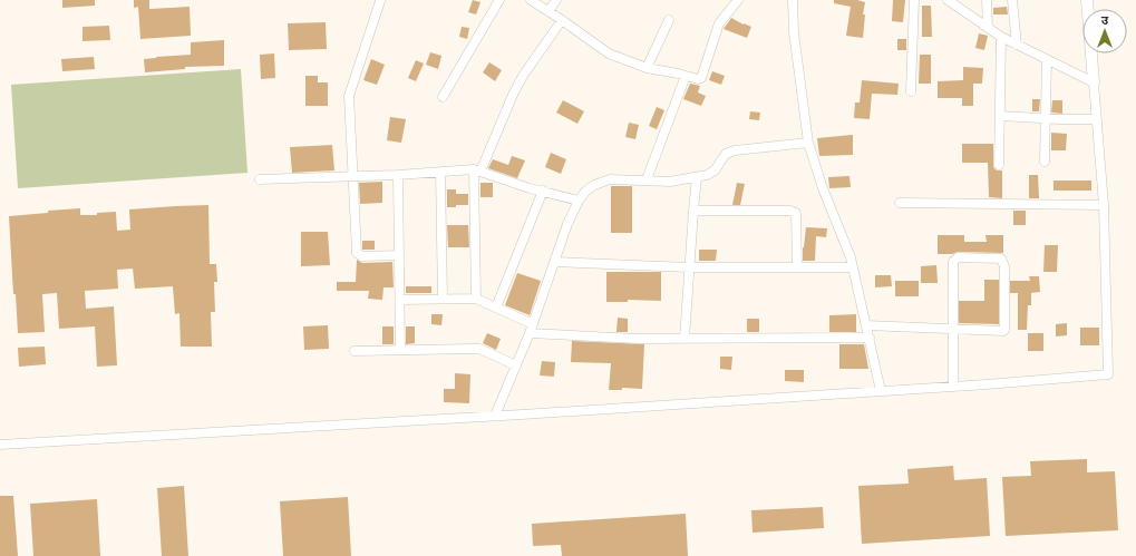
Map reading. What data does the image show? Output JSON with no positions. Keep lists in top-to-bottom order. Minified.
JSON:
{"north":"top"}
